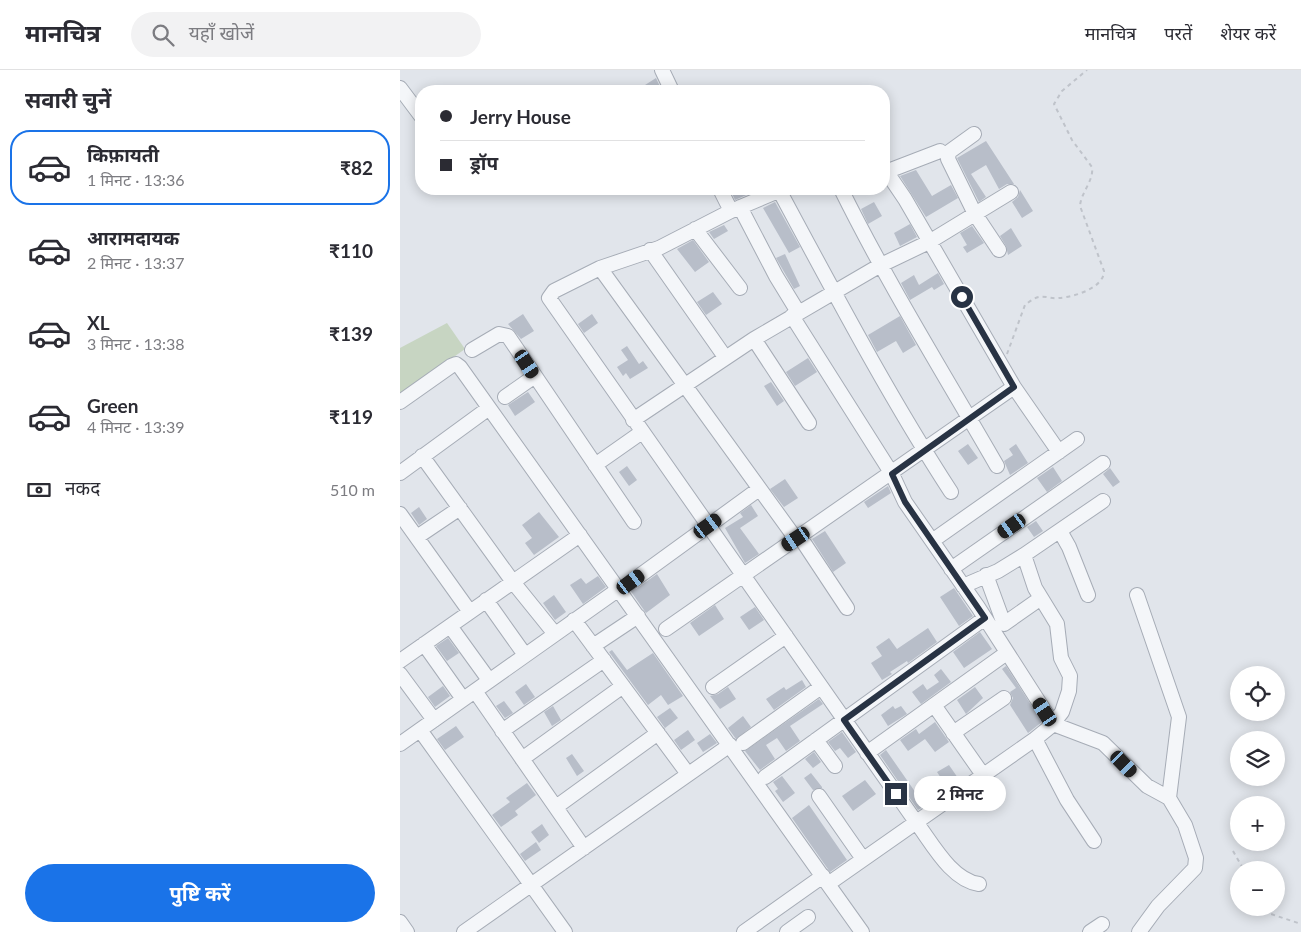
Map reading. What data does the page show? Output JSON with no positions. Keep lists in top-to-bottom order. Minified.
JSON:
{"page":{"header":"मानचित्र","search":"यहाँ खोजें","nav":["मानचित्र","परतें","शेयर करें"],"heading":"सवारी चुनें","banner":["Jerry House","ड्रॉप"],"list":[{"name":"किफ़ायती","note":"1 मिनट · 13:36","value":"₹82"},{"name":"आरामदायक","note":"2 मिनट · 13:37","value":"₹110"},{"name":"XL","note":"3 मिनट · 13:38","value":"₹139"},{"name":"Green","note":"4 मिनट · 13:39","value":"₹119"}],"pay":["नकद","510 m"],"map_buttons":["+","−"],"bubble":"2 मिनट","buttons":"पुष्टि करें"}}
